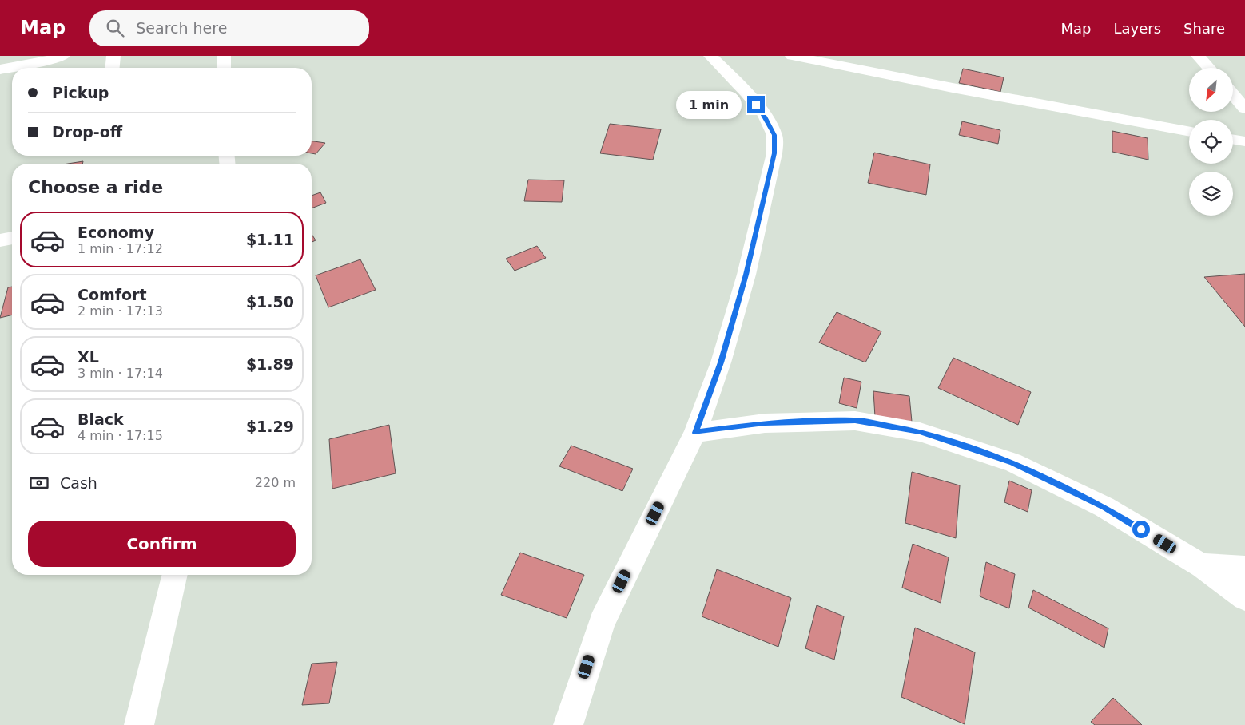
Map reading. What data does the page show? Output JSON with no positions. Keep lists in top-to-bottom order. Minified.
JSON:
{"north":"bottom left","page":{"header":"Map","search":"Search here","nav":["Map","Layers","Share"],"banner":["Pickup","Drop-off"],"bubble":"1 min","heading":"Choose a ride","list":[{"name":"Economy","note":"1 min · 17:12","value":"$1.11"},{"name":"Comfort","note":"2 min · 17:13","value":"$1.50"},{"name":"XL","note":"3 min · 17:14","value":"$1.89"},{"name":"Black","note":"4 min · 17:15","value":"$1.29"}],"pay":["Cash","220 m"],"buttons":"Confirm"}}
